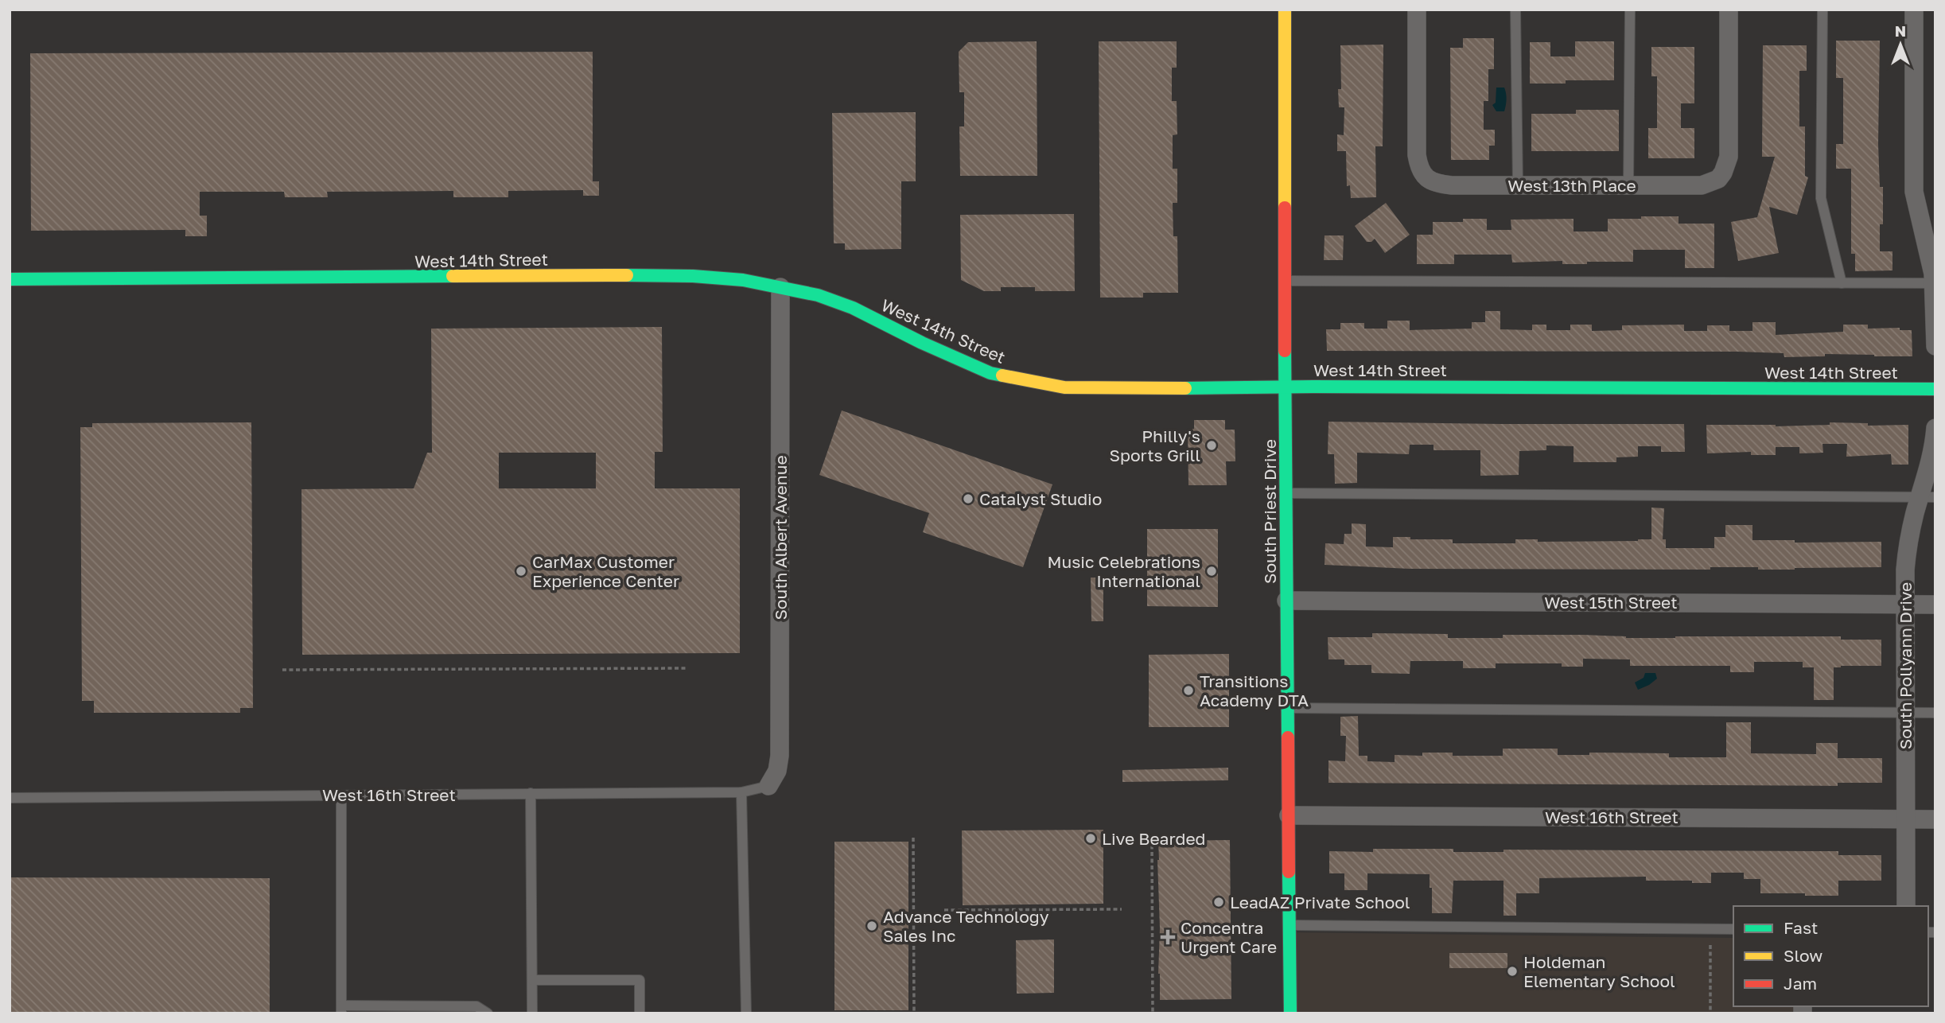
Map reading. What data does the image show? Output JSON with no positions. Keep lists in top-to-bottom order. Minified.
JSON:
{"streets":{"street":["West 13th Place","West 14th Street","South Priest Drive","South Albert Avenue","West 15th Street","South Pollyann Drive","West 16th Street"]},"crossings":[["West 14th Street","South Priest Drive"],["West 14th Street","South Albert Avenue"],["South Priest Drive","West 15th Street"],["South Priest Drive","West 16th Street"],["South Albert Avenue","West 16th Street"],["West 15th Street","South Pollyann Drive"],["South Pollyann Drive","West 16th Street"]],"places":{"other":["Philly's Sports Grill","Catalyst Studio","CarMax Customer Experience Center","Music Celebrations International","Transitions Academy DTA","Live Bearded","LeadAZ Private School","Advance Technology Sales Inc","Holdeman Elementary School"],"health":["Concentra Urgent Care"]},"legend":["Fast","Slow","Jam"],"north":"top"}
